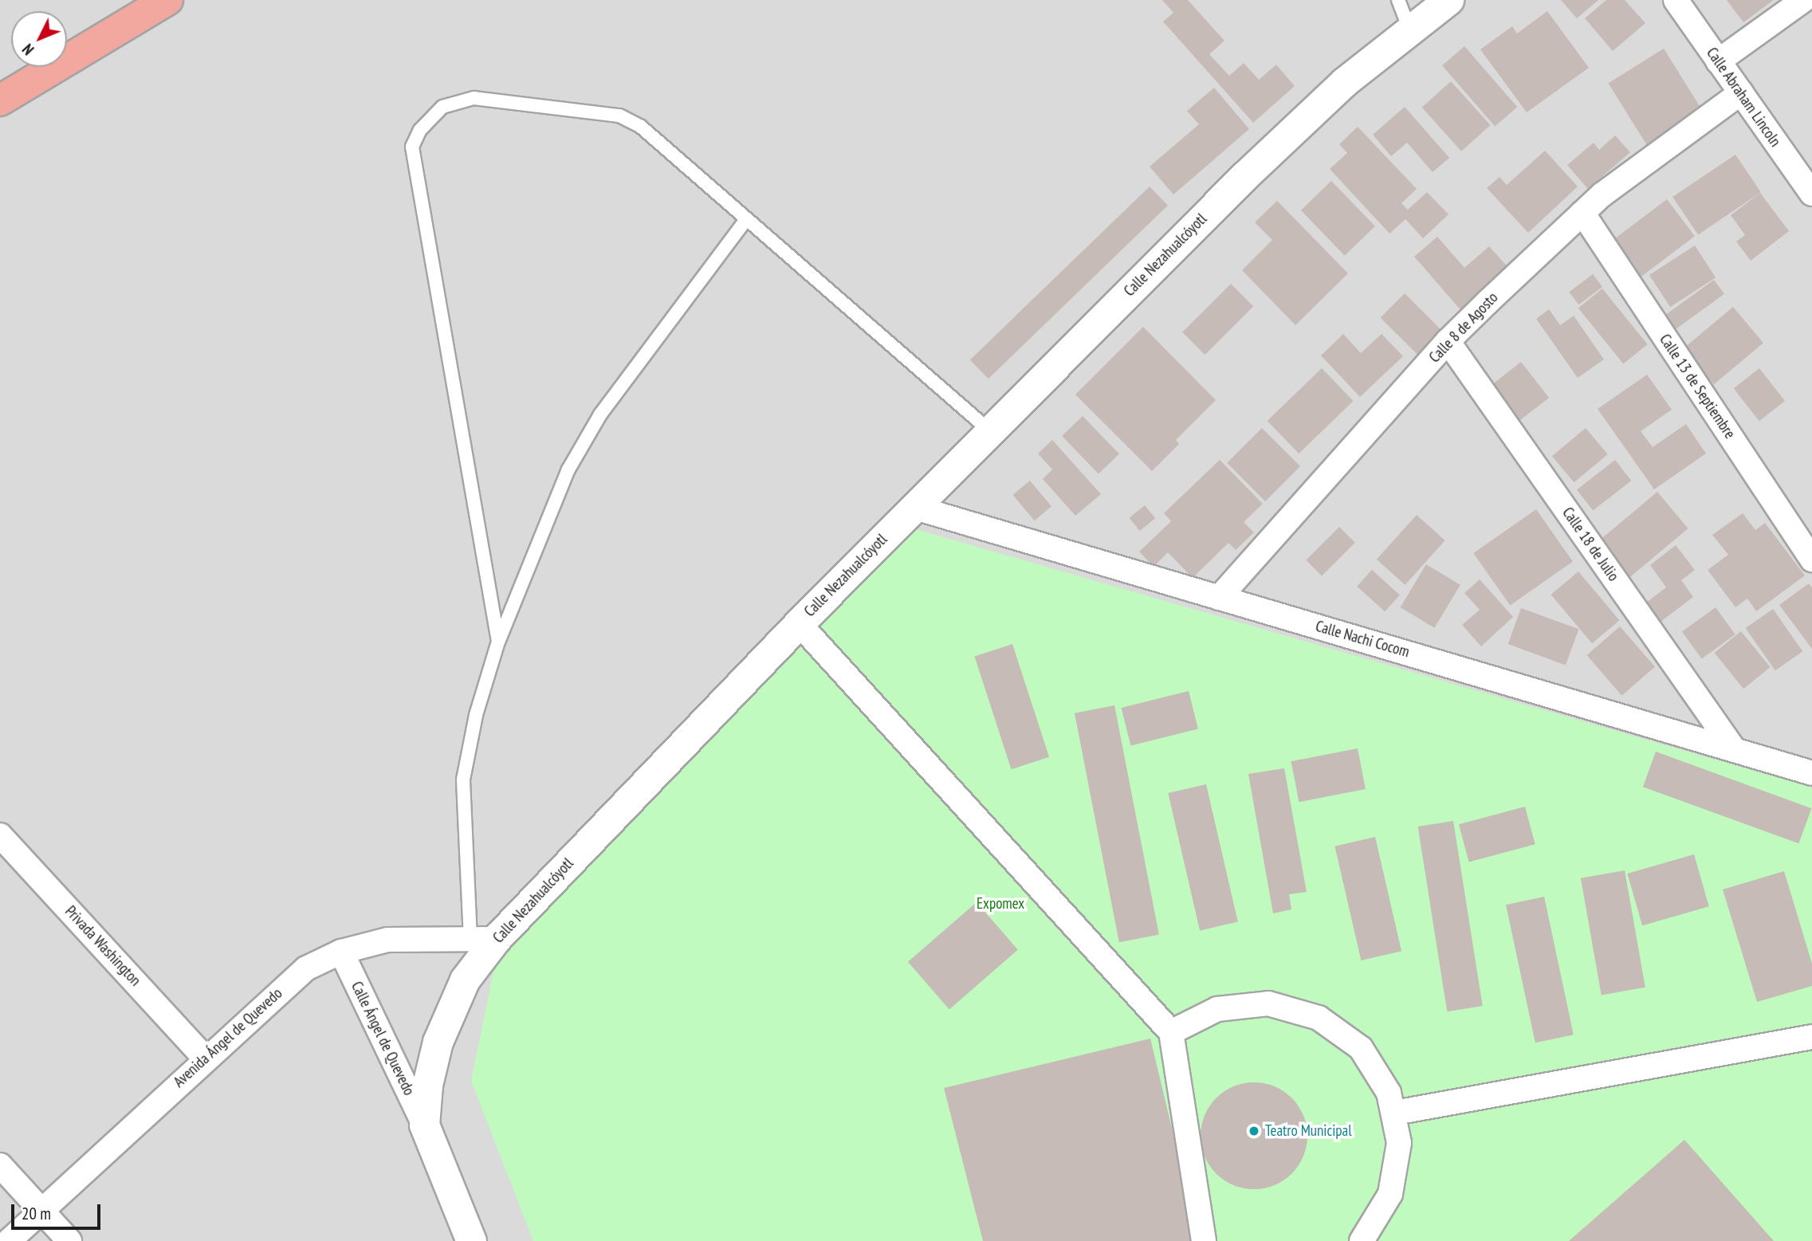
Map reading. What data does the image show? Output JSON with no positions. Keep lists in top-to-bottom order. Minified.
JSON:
{"streets":{"street":["Calle Abraham Lincoln","Calle Nezahualcóyotl","Calle 8 de Agosto","Calle 13 de Septiembre","Calle 18 de Julio","Calle Nachi Cocom","Privada Washington","Avenida Ángel de Quevedo","Calle Ángel de Quevedo"]},"crossings":[["Calle Abraham Lincoln","Calle 8 de Agosto"],["Calle Nezahualcóyotl","Calle Nachi Cocom"],["Calle Nezahualcóyotl","Avenida Ángel de Quevedo"],["Calle Nezahualcóyotl","Calle Ángel de Quevedo"],["Calle 8 de Agosto","Calle 13 de Septiembre"],["Calle 8 de Agosto","Calle 18 de Julio"],["Calle 8 de Agosto","Calle Nachi Cocom"],["Calle 18 de Julio","Calle Nachi Cocom"],["Privada Washington","Avenida Ángel de Quevedo"],["Avenida Ángel de Quevedo","Calle Ángel de Quevedo"]],"parks":["Expomex"],"places":["Teatro Municipal"],"scale_bar":"20 m","north":"bottom left"}
